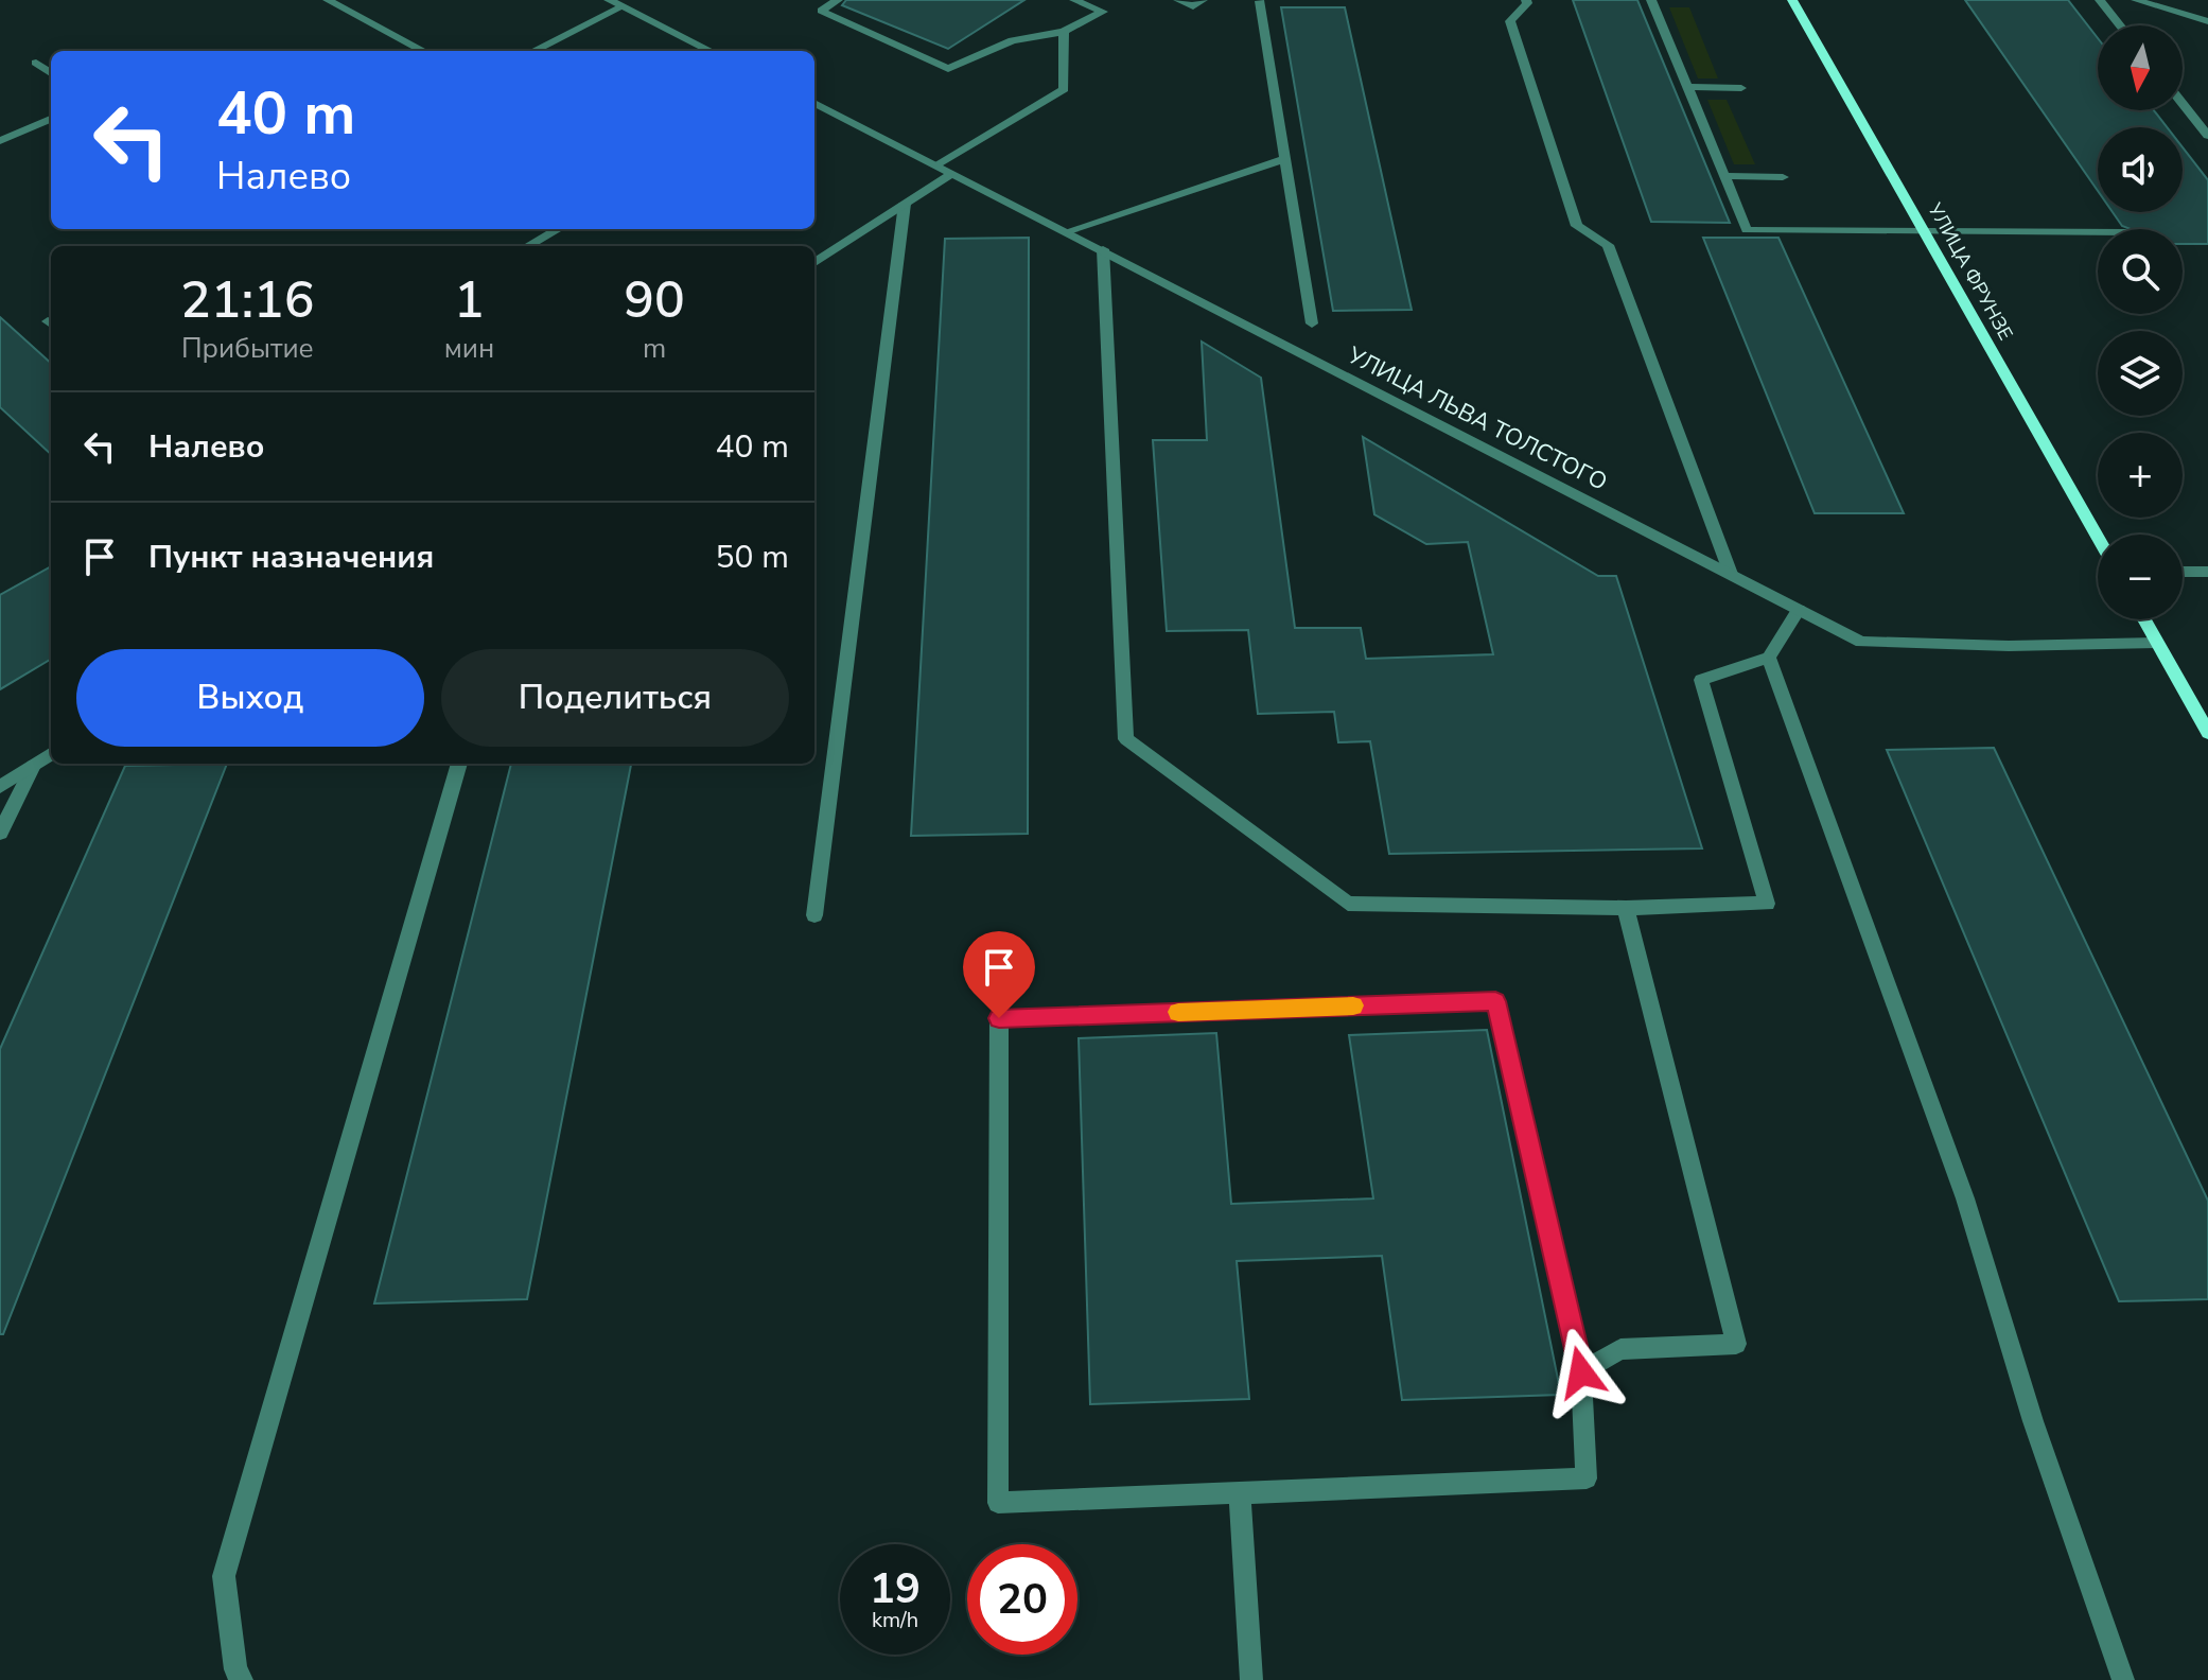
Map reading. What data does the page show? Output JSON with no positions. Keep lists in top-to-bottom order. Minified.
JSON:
{"streets":{"street":["УЛИЦА ФРУНЗЕ","УЛИЦА ЛЬВА ТОЛСТОГО"]},"north":"bottom","page":{"map_buttons":["+","−"],"turn":["40 m","Налево"],"eta":["21:16","Прибытие","1","мин","90","m"],"list":[{"name":"Налево","value":"40 m"},{"name":"Пункт назначения","value":"50 m"}],"buttons":["Выход","Поделиться"],"speed":"19 km/h","limit":"20"}}
